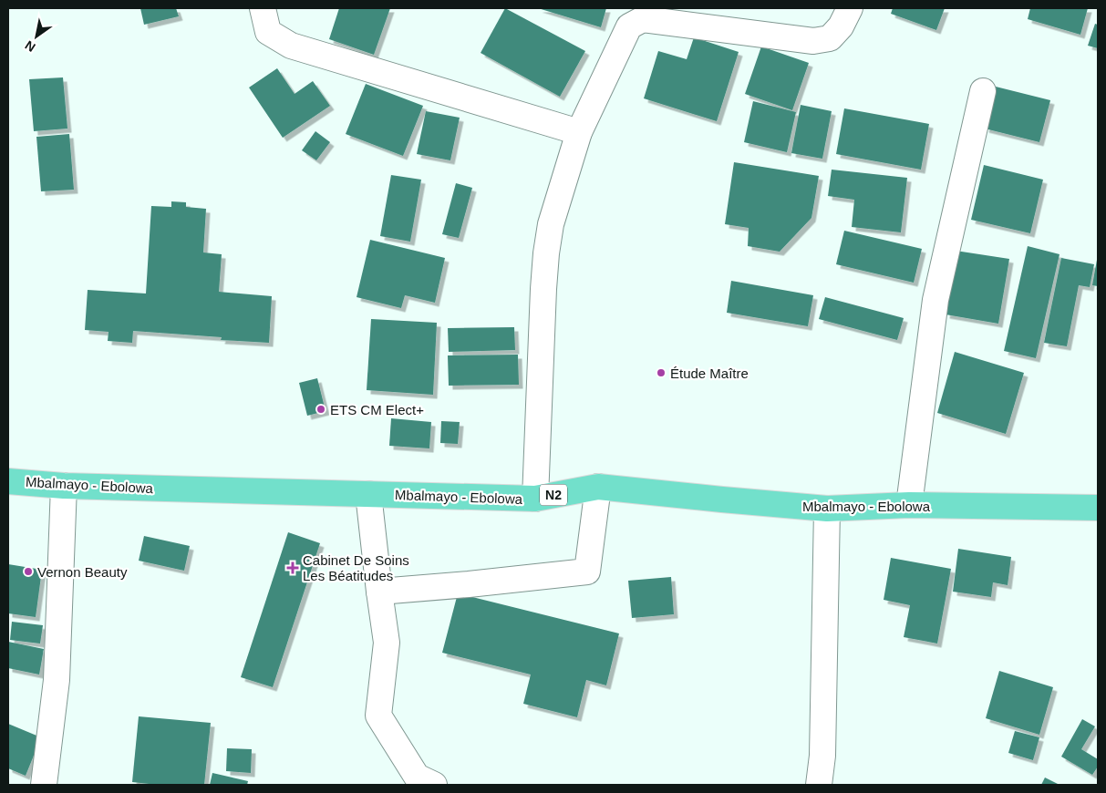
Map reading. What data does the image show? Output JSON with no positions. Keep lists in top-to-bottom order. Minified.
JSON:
{"streets":{"highway":["Mbalmayo - Ebolowa","N2"]},"places":{"other":["Étude Maître","ETS CM Elect+","Vernon Beauty"],"health":["Cabinet De Soins Les Béatitudes"]},"north":"bottom left"}
